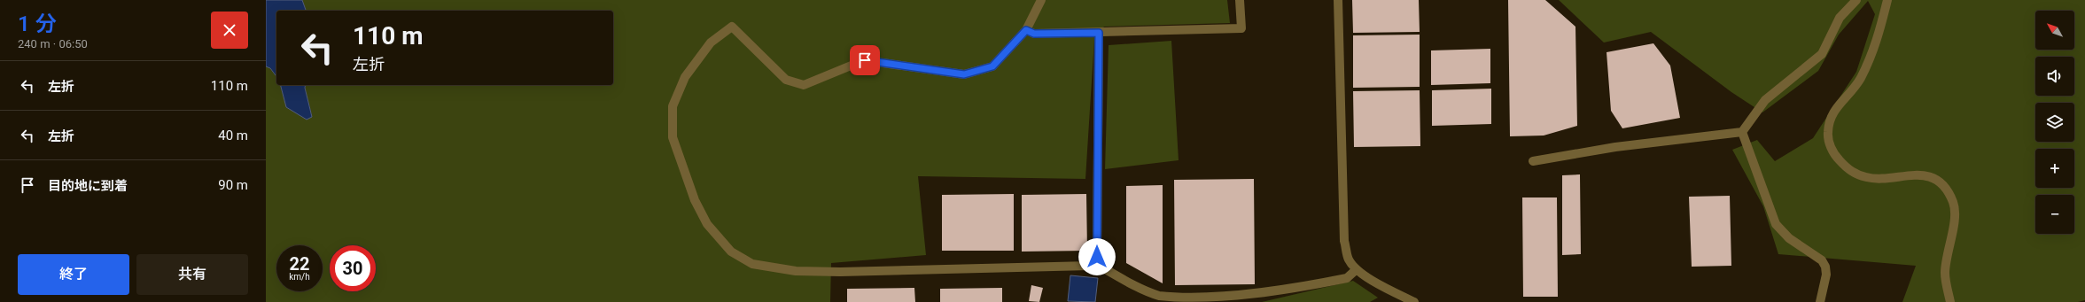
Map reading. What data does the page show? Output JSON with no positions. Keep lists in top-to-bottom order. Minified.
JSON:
{"north":"top left","page":{"heading":["1 分","240 m · 06:50"],"map_buttons":["+","−"],"turn":["110 m","左折"],"list":[{"name":"左折","value":"110 m"},{"name":"左折","value":"40 m"},{"name":"目的地に到着","value":"90 m"}],"speed":"22 km/h","limit":"30","buttons":["終了","共有"]}}
